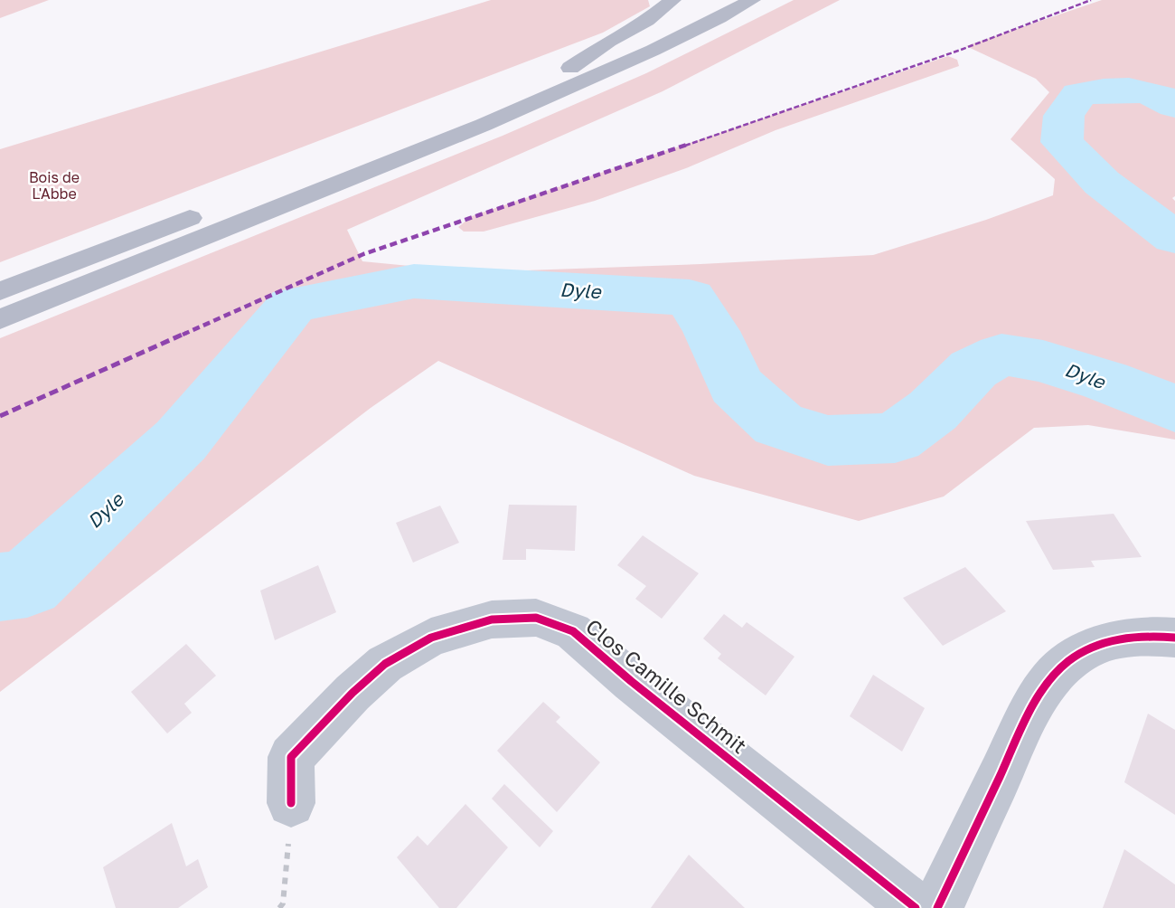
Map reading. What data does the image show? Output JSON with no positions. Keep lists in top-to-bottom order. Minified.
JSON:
{"streets":{"street":["Clos Camille Schmit"]},"water":["Dyle"],"parks":["Bois de L'Abbe"]}
